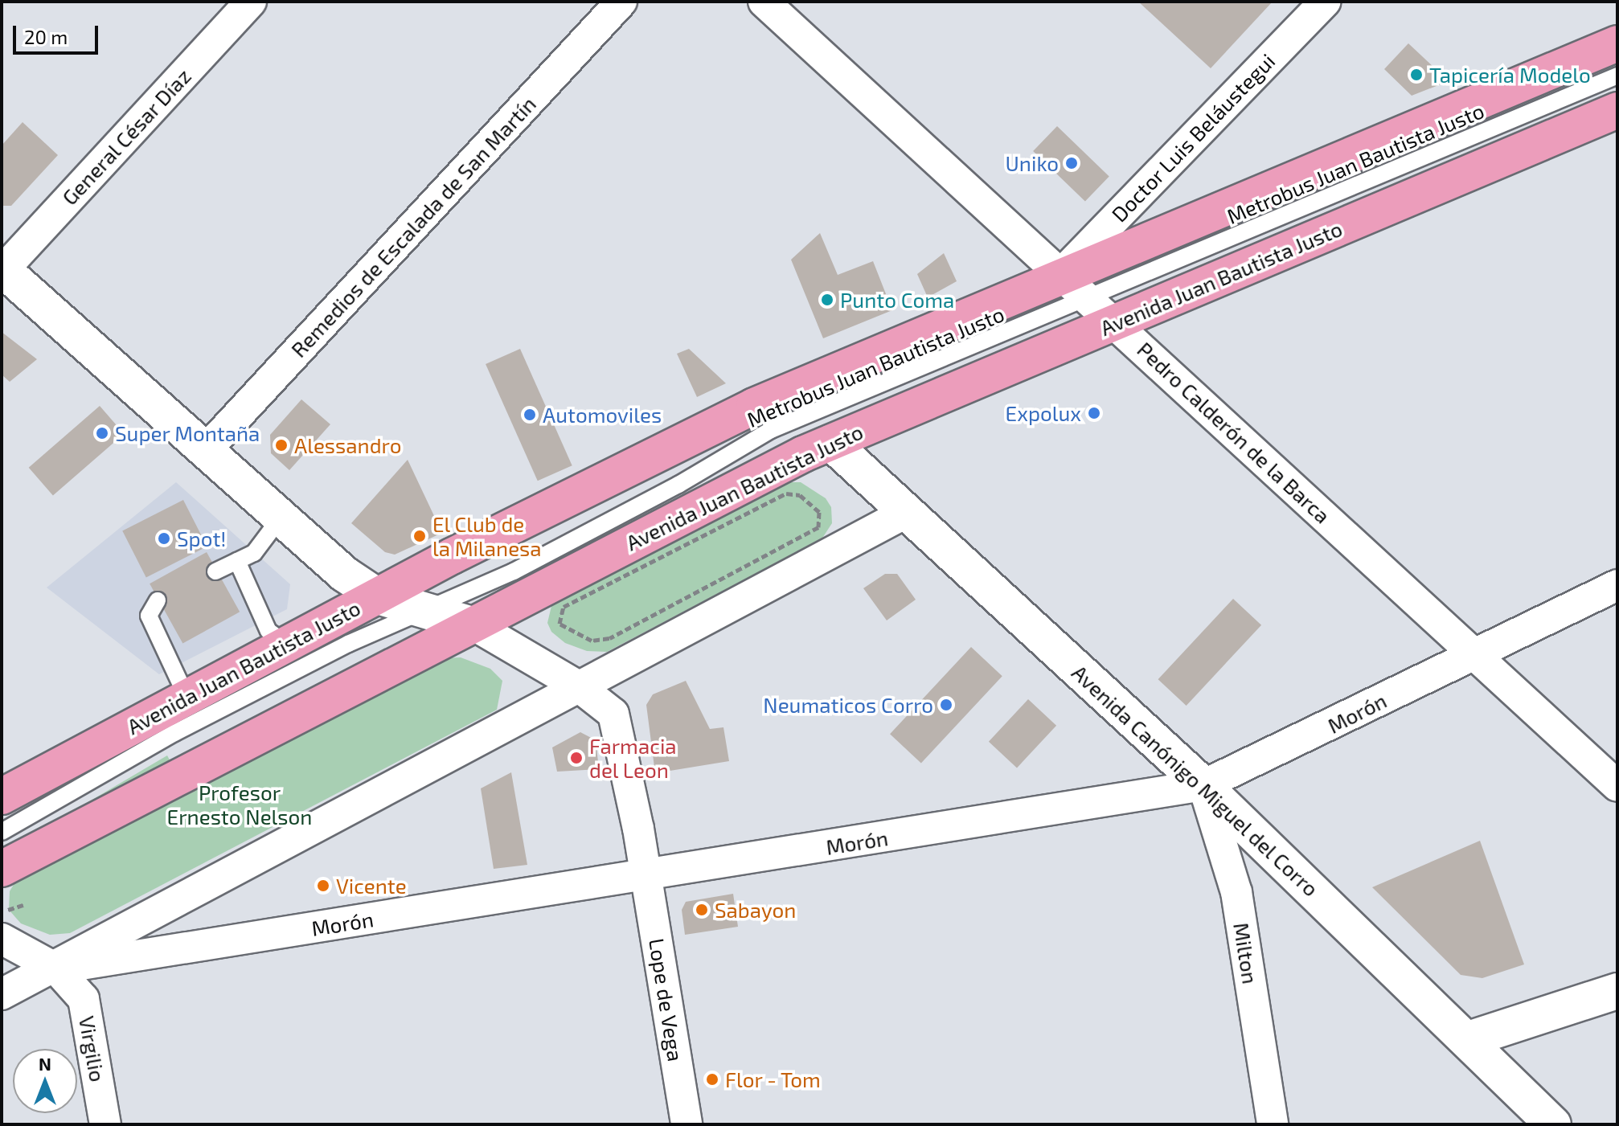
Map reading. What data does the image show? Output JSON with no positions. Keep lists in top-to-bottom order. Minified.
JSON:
{"streets":{"main road":["Avenida Juan Bautista Justo"],"street":["General César Díaz","Doctor Luis Beláustegui","Remedios de Escalada de San Martín","Pedro Calderón de la Barca","Morón","Avenida Canónigo Miguel del Corro","Milton","Lope de Vega","Virgilio"],"lane":["Metrobus Juan Bautista Justo"]},"crossings":[["Doctor Luis Beláustegui","Avenida Juan Bautista Justo"],["Doctor Luis Beláustegui","Pedro Calderón de la Barca"],["Metrobus Juan Bautista Justo","Pedro Calderón de la Barca"],["Avenida Juan Bautista Justo","Pedro Calderón de la Barca"],["Avenida Juan Bautista Justo","Avenida Canónigo Miguel del Corro"],["Avenida Juan Bautista Justo","Lope de Vega"],["Pedro Calderón de la Barca","Morón"],["Morón","Avenida Canónigo Miguel del Corro"],["Morón","Milton"],["Morón","Lope de Vega"],["Morón","Virgilio"],["Avenida Canónigo Miguel del Corro","Milton"]],"parks":["Profesor Ernesto Nelson"],"places":["Tapicería Modelo","Uniko","Punto Coma","Expolux","Automoviles","Super Montaña","Alessandro","El Club de la Milanesa","Spot!","Neumaticos Corro","Farmacia del Leon","Vicente","Sabayon","Flor - Tom"],"scale_bar":"20 m","north":"top"}
